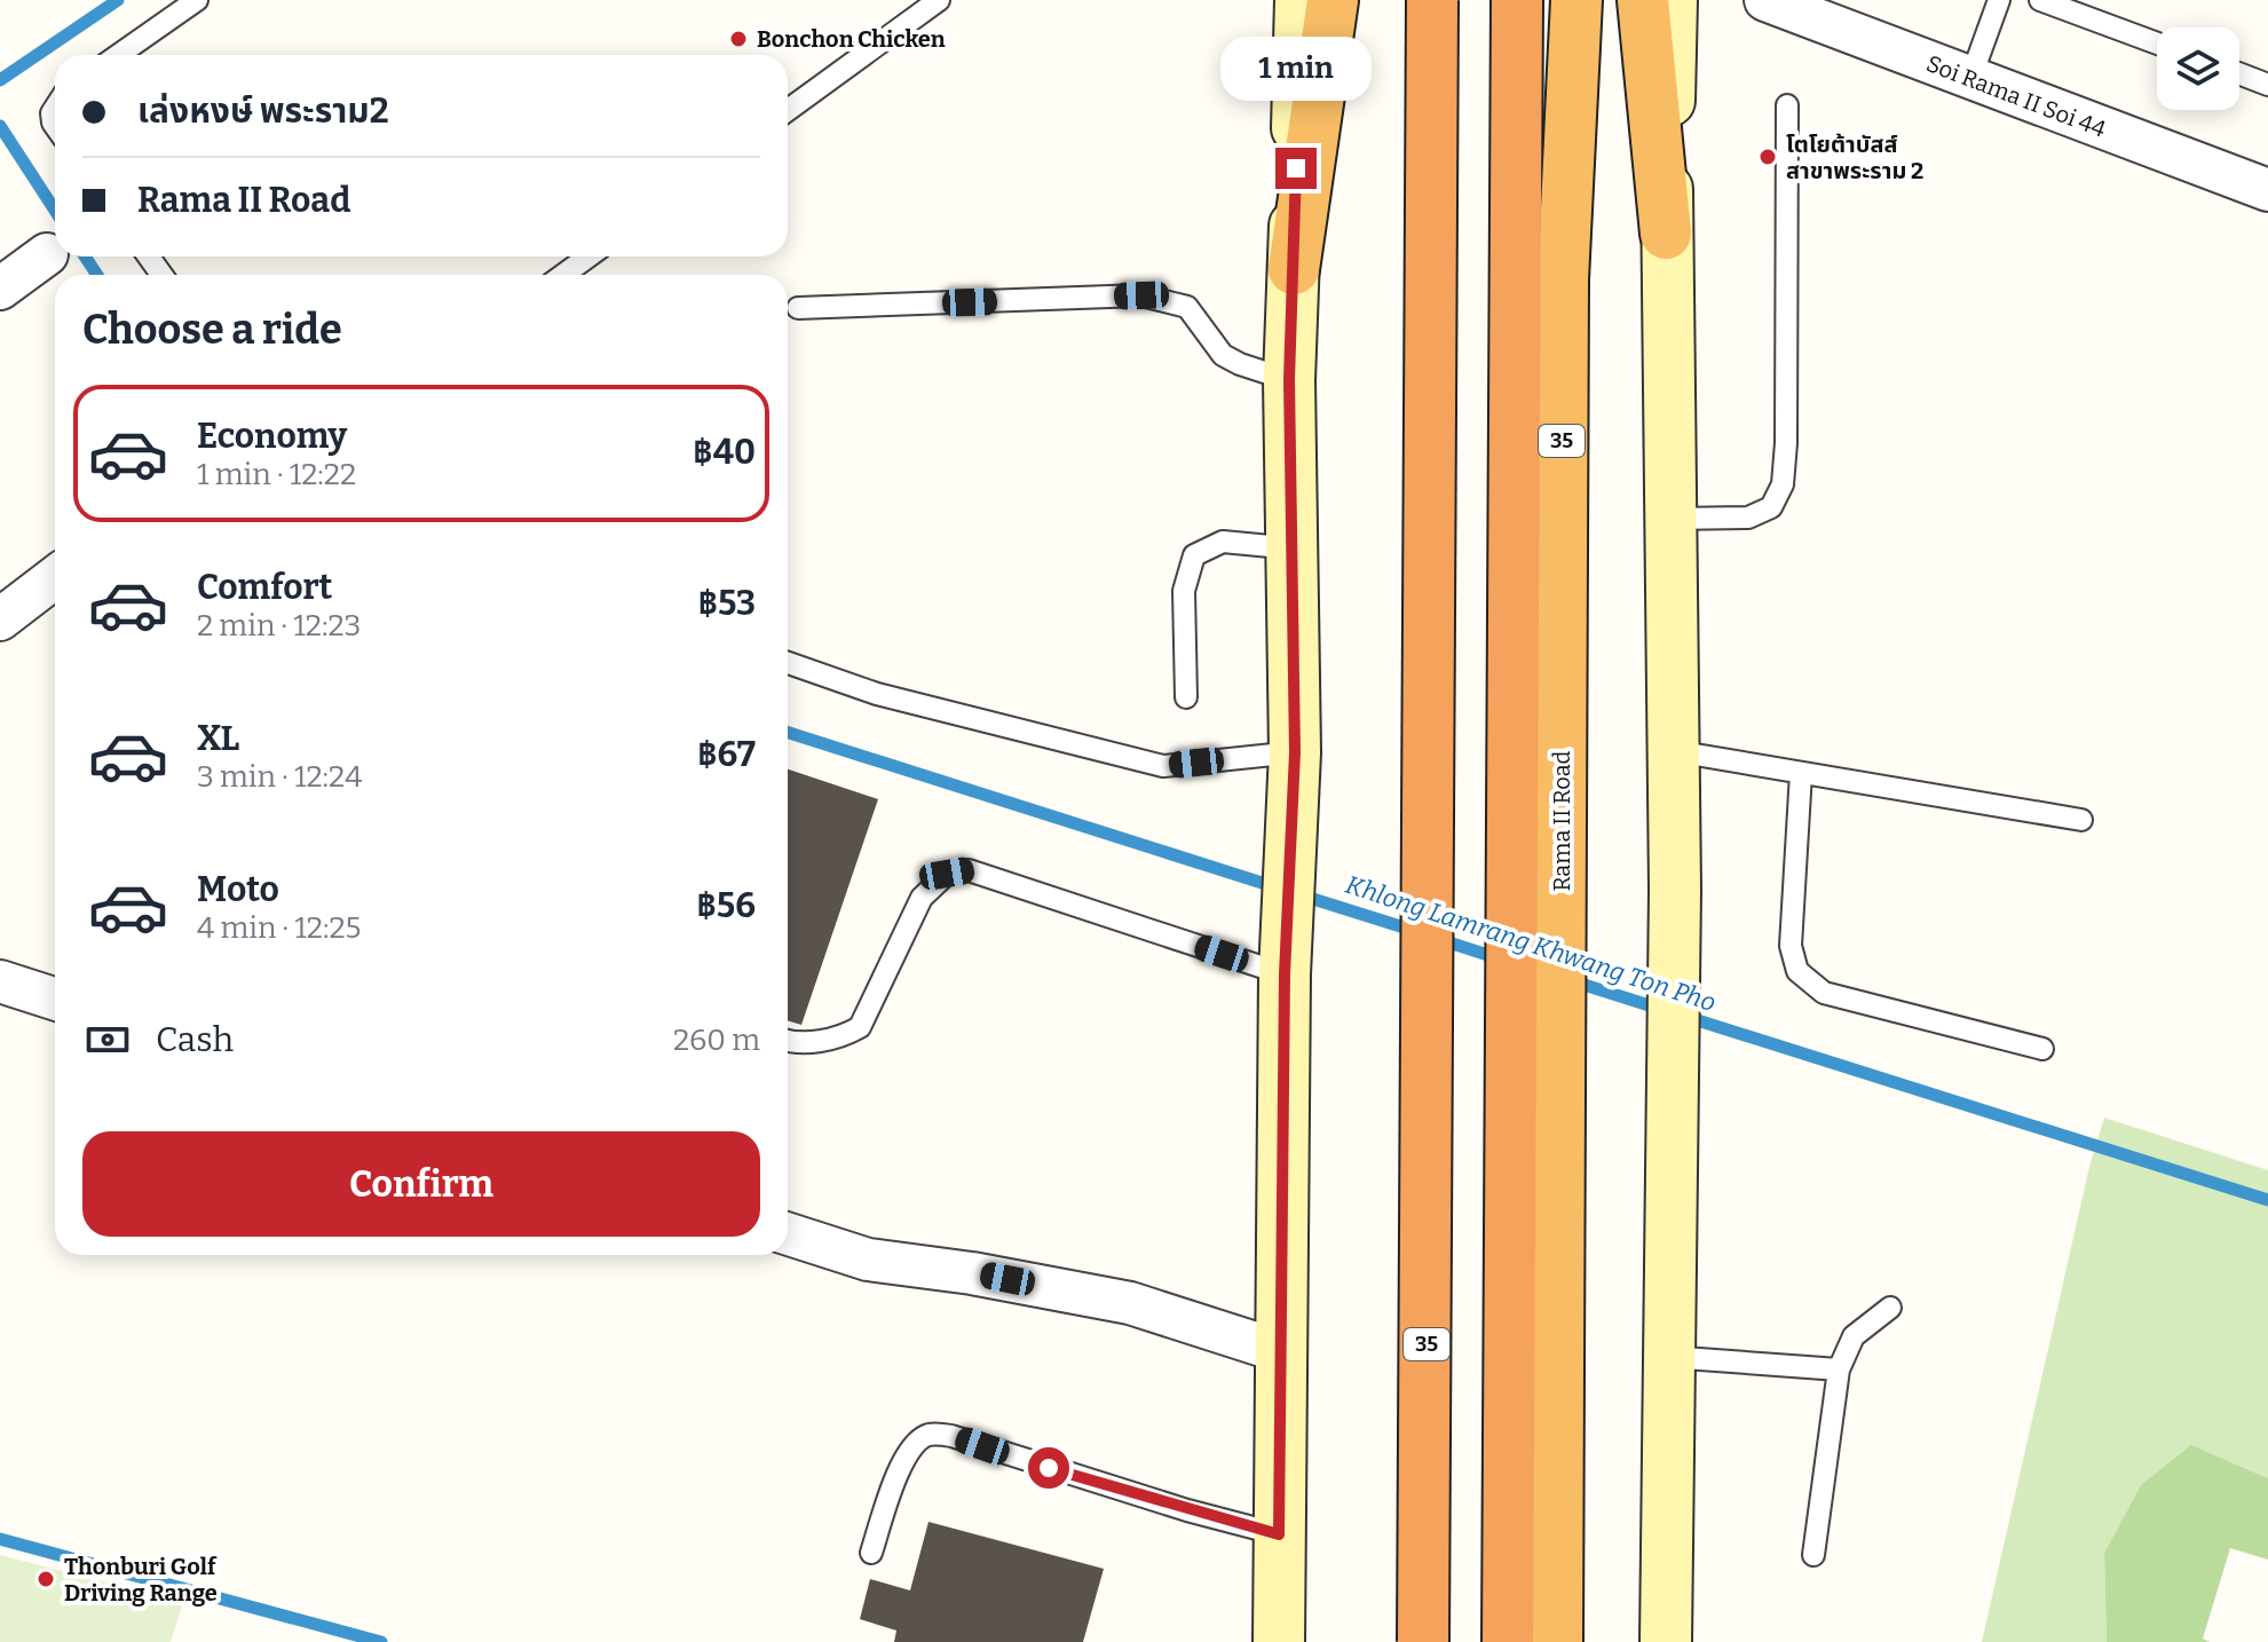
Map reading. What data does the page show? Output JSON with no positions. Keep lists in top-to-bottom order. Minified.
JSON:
{"streets":{"highway":["35","Rama II Road"],"street":["Soi Rama II Soi 44"]},"water":["Khlong Lamrang Khwang Ton Pho"],"places":["Bonchon Chicken","โตโยต้าบัสส์ สาขาพระราม 2","Thonburi Golf Driving Range"],"page":{"bubble":"1 min","banner":["เล่งหงษ์ พระราม2","Rama II Road"],"heading":"Choose a ride","list":[{"name":"Economy","note":"1 min · 12:22","value":"฿40"},{"name":"Comfort","note":"2 min · 12:23","value":"฿53"},{"name":"XL","note":"3 min · 12:24","value":"฿67"},{"name":"Moto","note":"4 min · 12:25","value":"฿56"}],"pay":["Cash","260 m"],"buttons":"Confirm"}}
